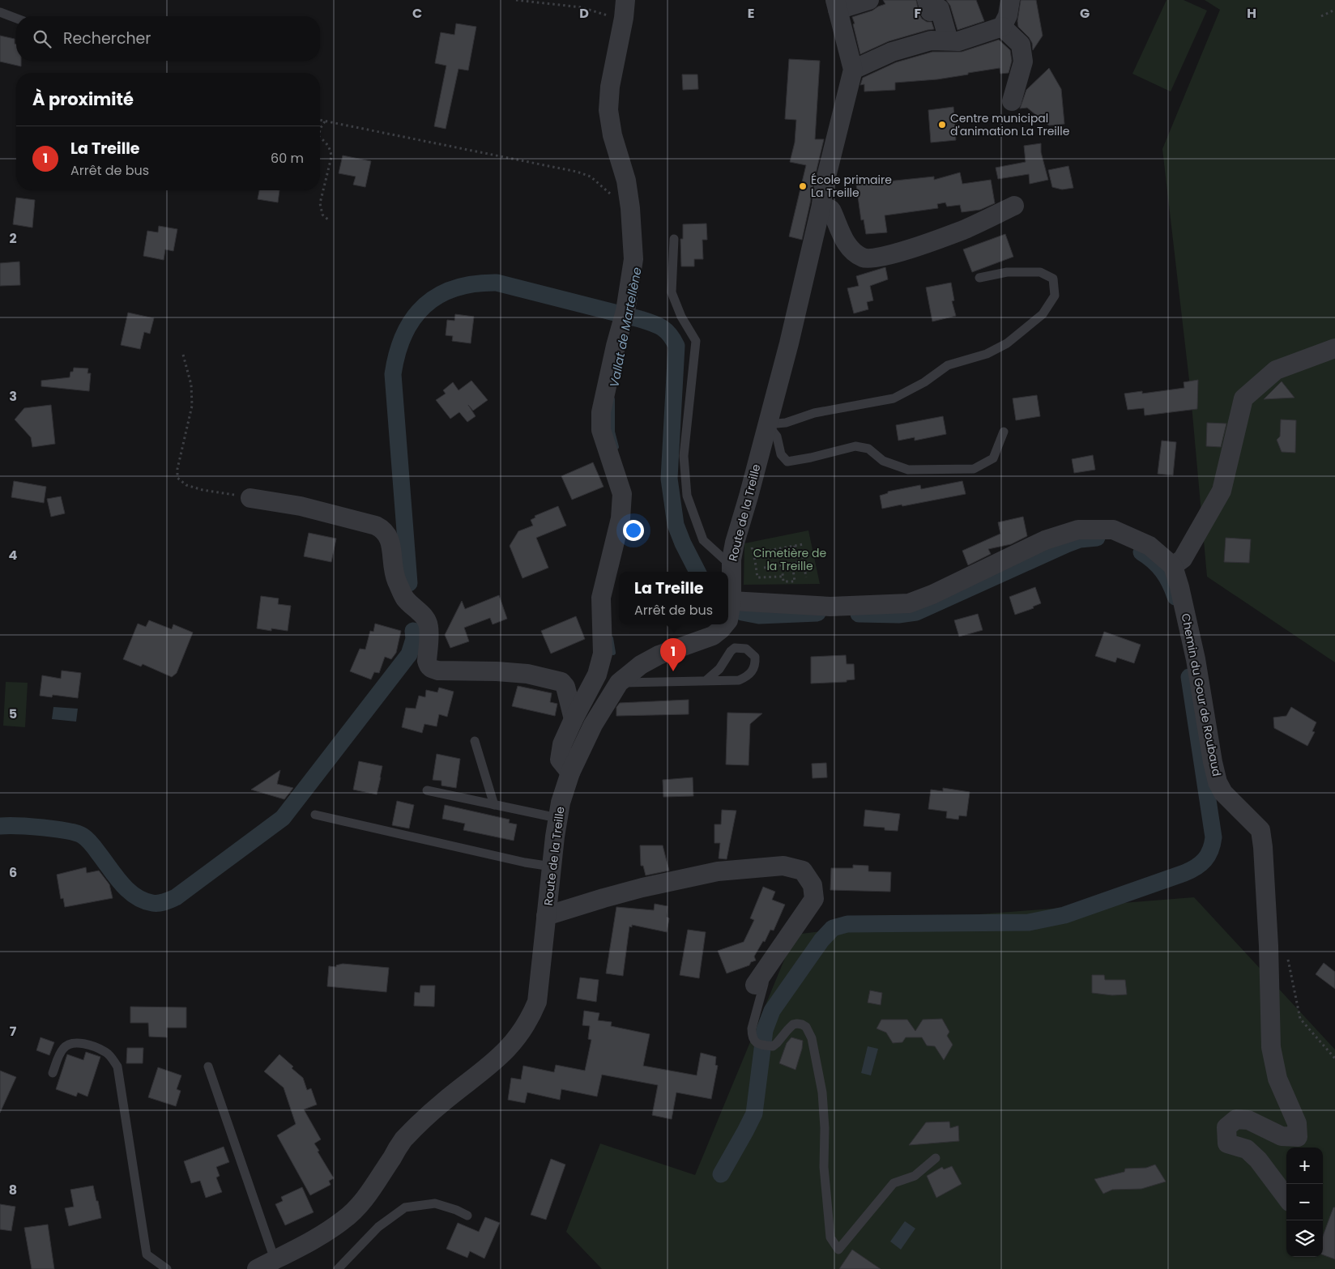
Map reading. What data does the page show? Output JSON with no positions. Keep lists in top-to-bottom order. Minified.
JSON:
{"streets":{"street":["Route de la Treille","Chemin du Gour de Roubaud"]},"water":["Vallat de Martellène"],"parks":["Cimetière de la Treille"],"places":["Centre municipal d'animation La Treille","École primaire La Treille"],"page":{"search":"Rechercher","heading":"À proximité","list":[{"mark":"1","name":"La Treille","note":"Arrêt de bus","value":"60 m"}],"popup":["La Treille","Arrêt de bus"],"pins":"1","map_buttons":["+","−"]},"grid":{"columns":["C","D","E","F","G","H"],"rows":["2","3","4","5","6","7","8"]}}
